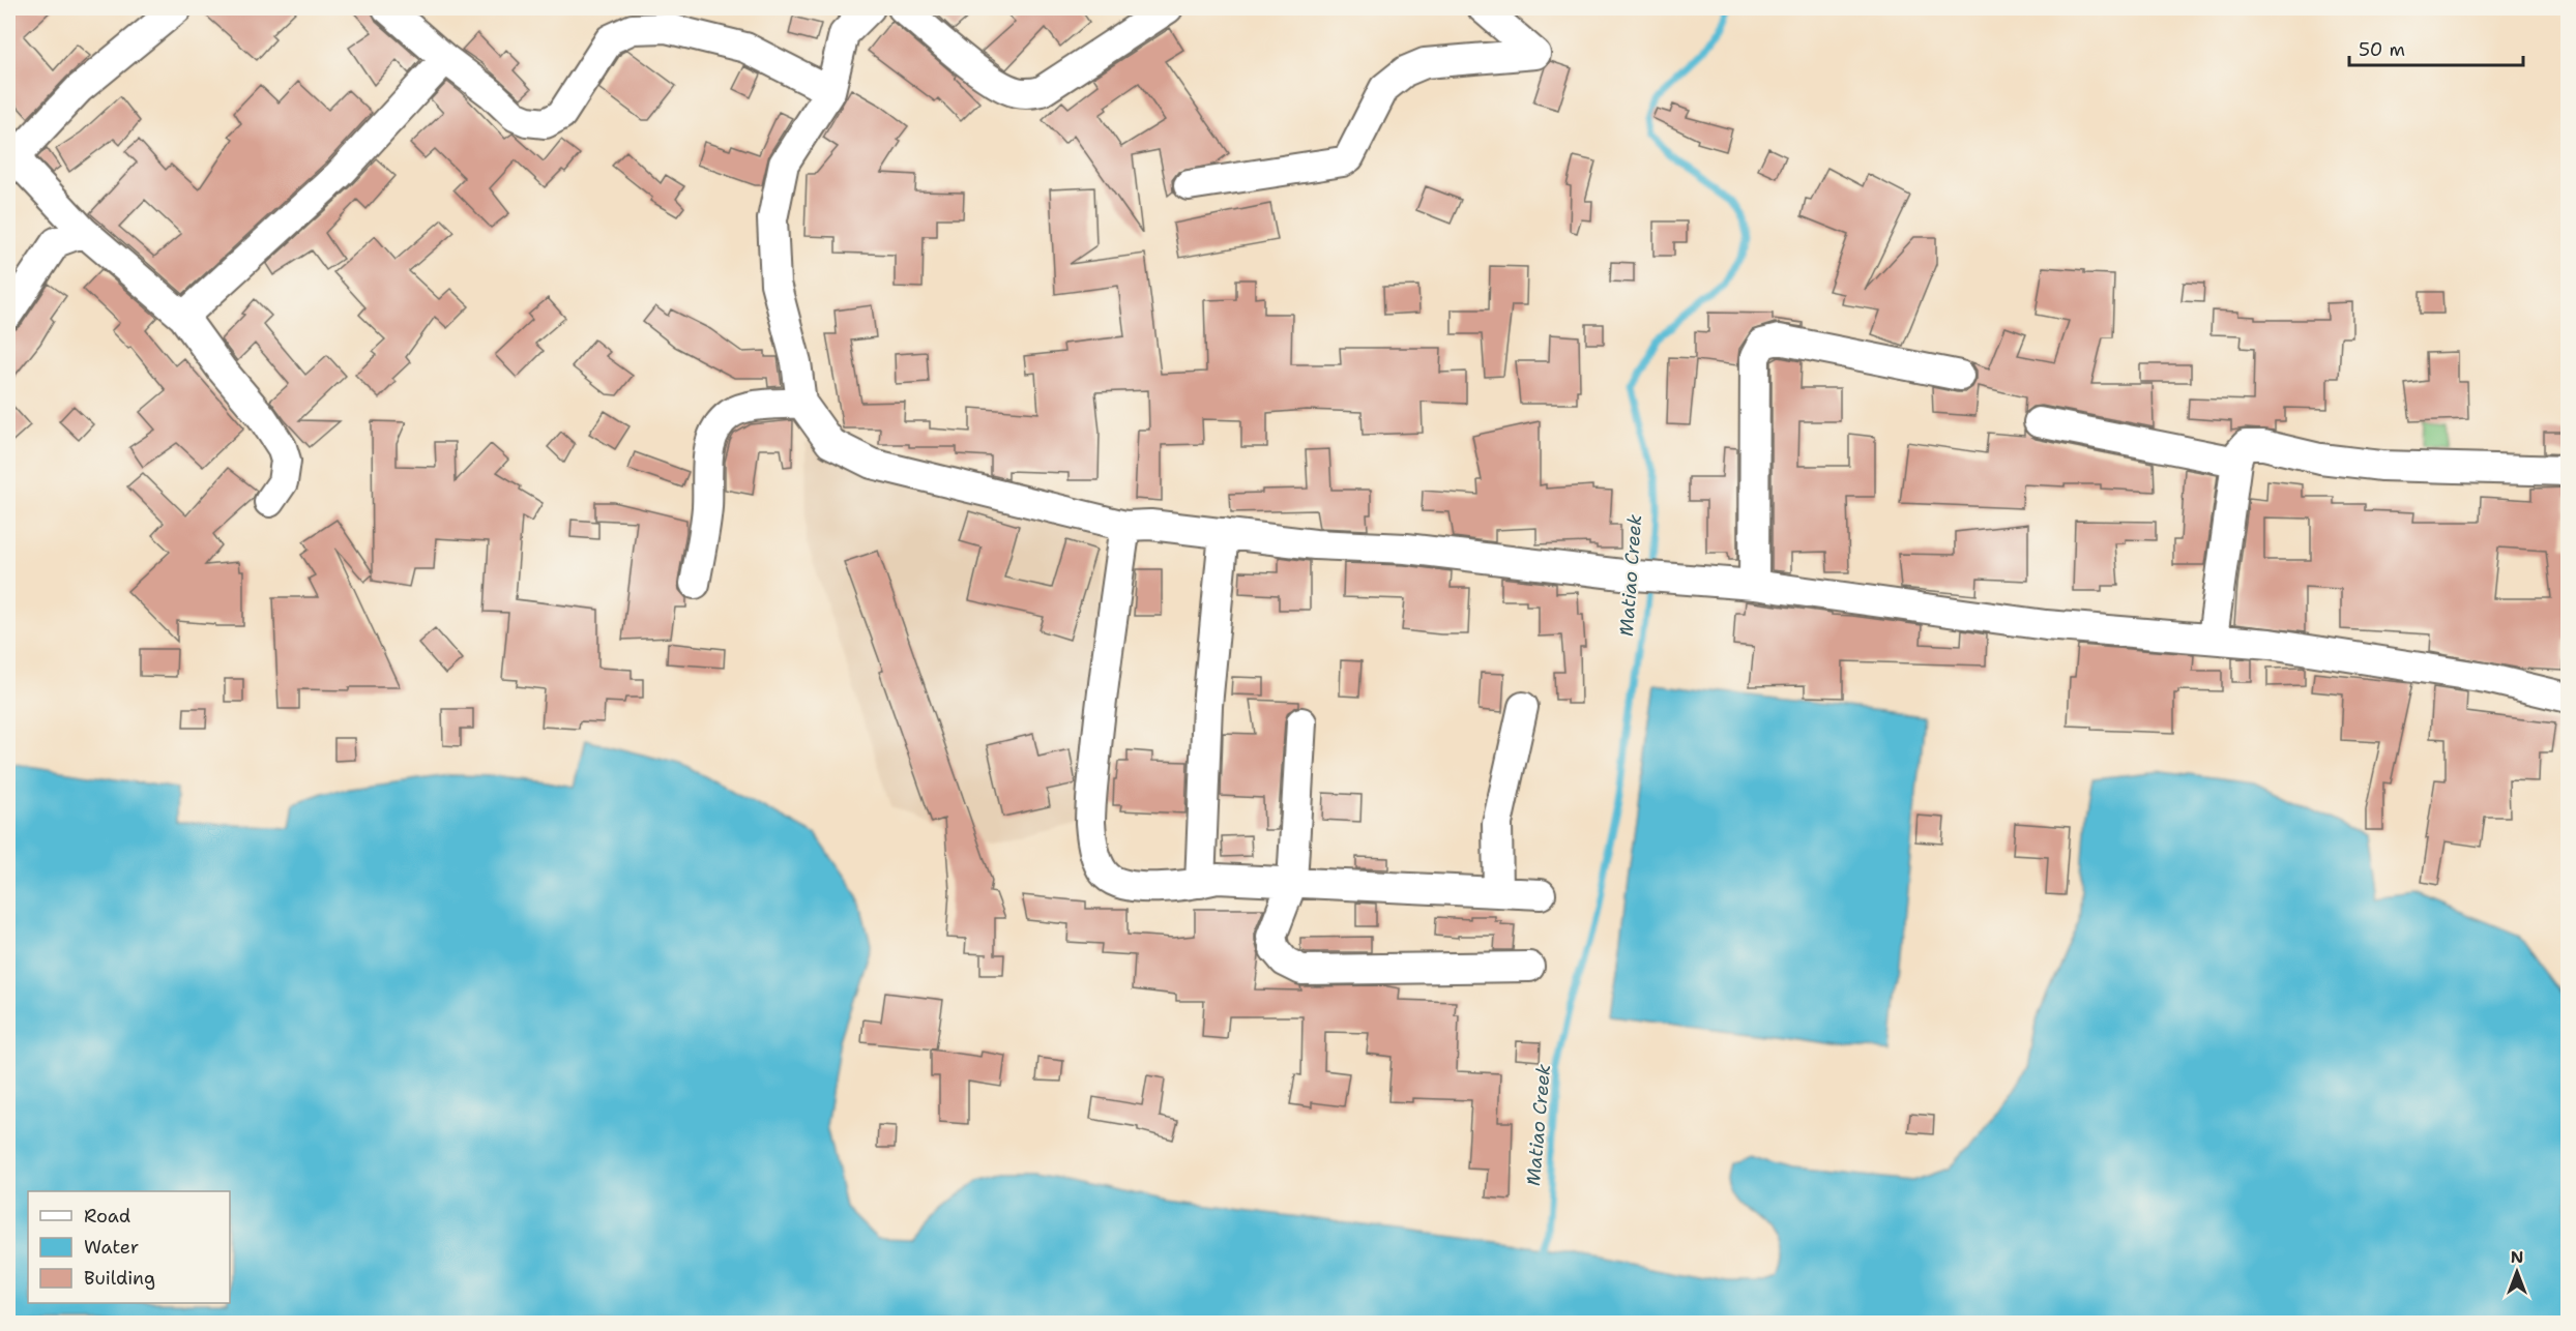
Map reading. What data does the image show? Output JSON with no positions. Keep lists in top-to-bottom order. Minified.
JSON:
{"water":["Matiao Creek"],"legend":["Road","Water","Building"],"scale_bar":"50 m","north":"top"}
